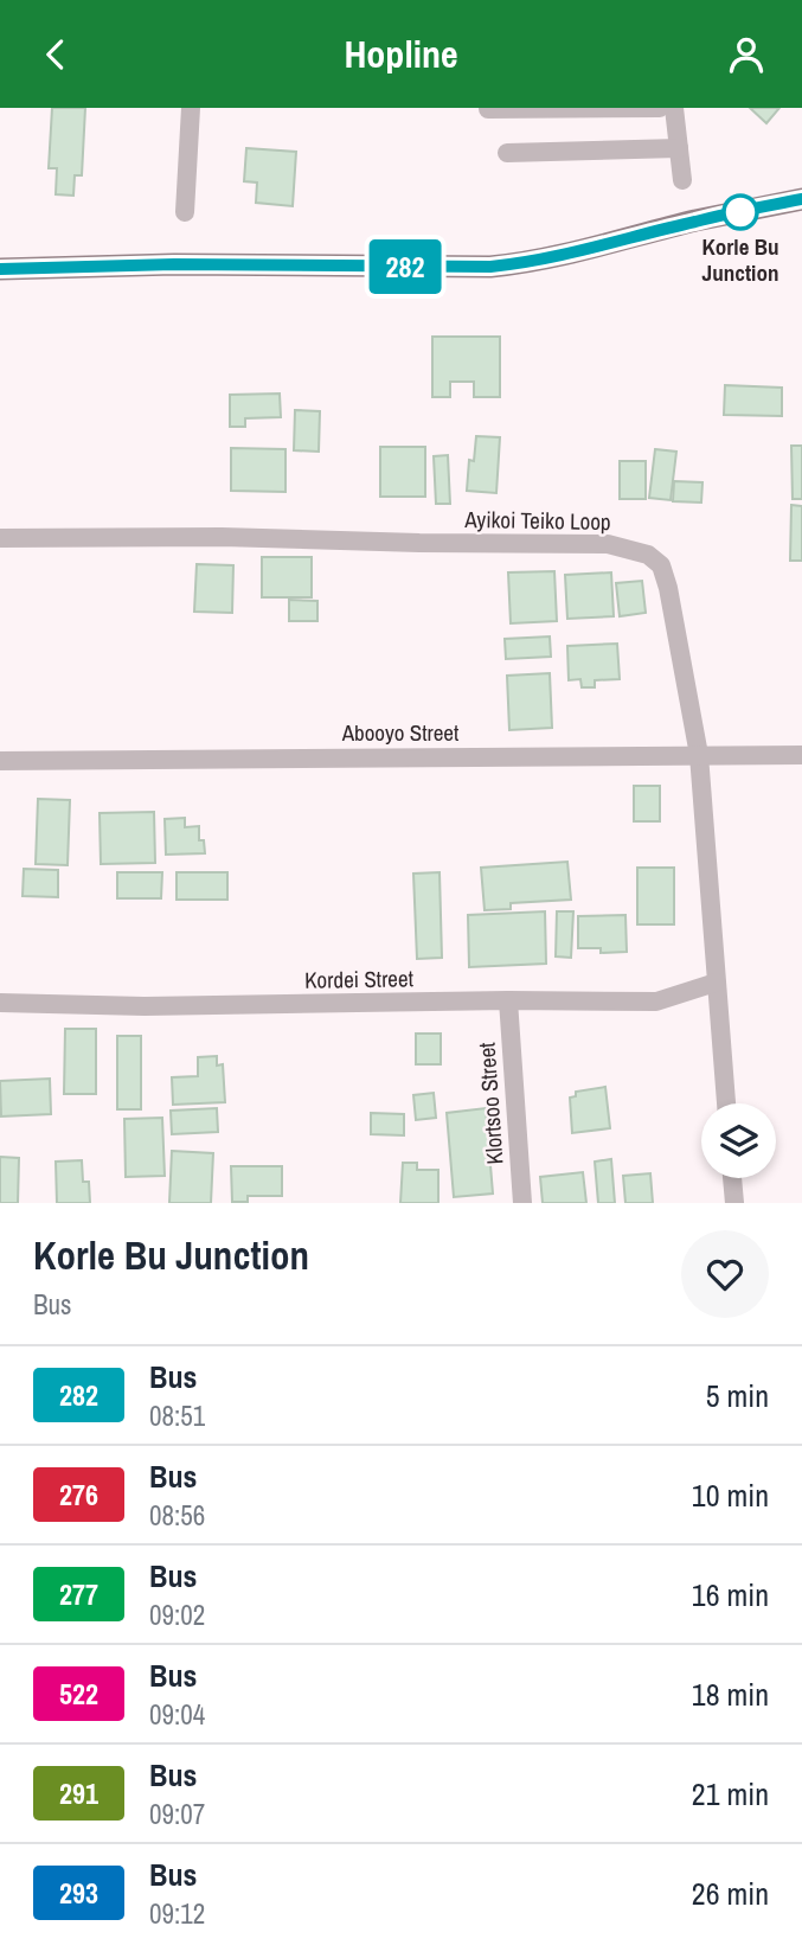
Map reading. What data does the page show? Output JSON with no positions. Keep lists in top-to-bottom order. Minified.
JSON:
{"streets":{"street":["Ayikoi Teiko Loop","Abooyo Street","Kordei Street","Klortsoo Street"]},"crossings":[["Ayikoi Teiko Loop","Abooyo Street"],["Ayikoi Teiko Loop","Kordei Street"],["Kordei Street","Klortsoo Street"]],"places":["Korle Bu Junction"],"lines":["bus line 282"],"page":{"header":"Hopline","on_map":"282","heading":["Korle Bu Junction","Bus"],"list":[{"mark":"282","name":"Bus","note":"08:51","value":"5 min"},{"mark":"276","name":"Bus","note":"08:56","value":"10 min"},{"mark":"277","name":"Bus","note":"09:02","value":"16 min"},{"mark":"522","name":"Bus","note":"09:04","value":"18 min"},{"mark":"291","name":"Bus","note":"09:07","value":"21 min"},{"mark":"293","name":"Bus","note":"09:12","value":"26 min"}]}}
